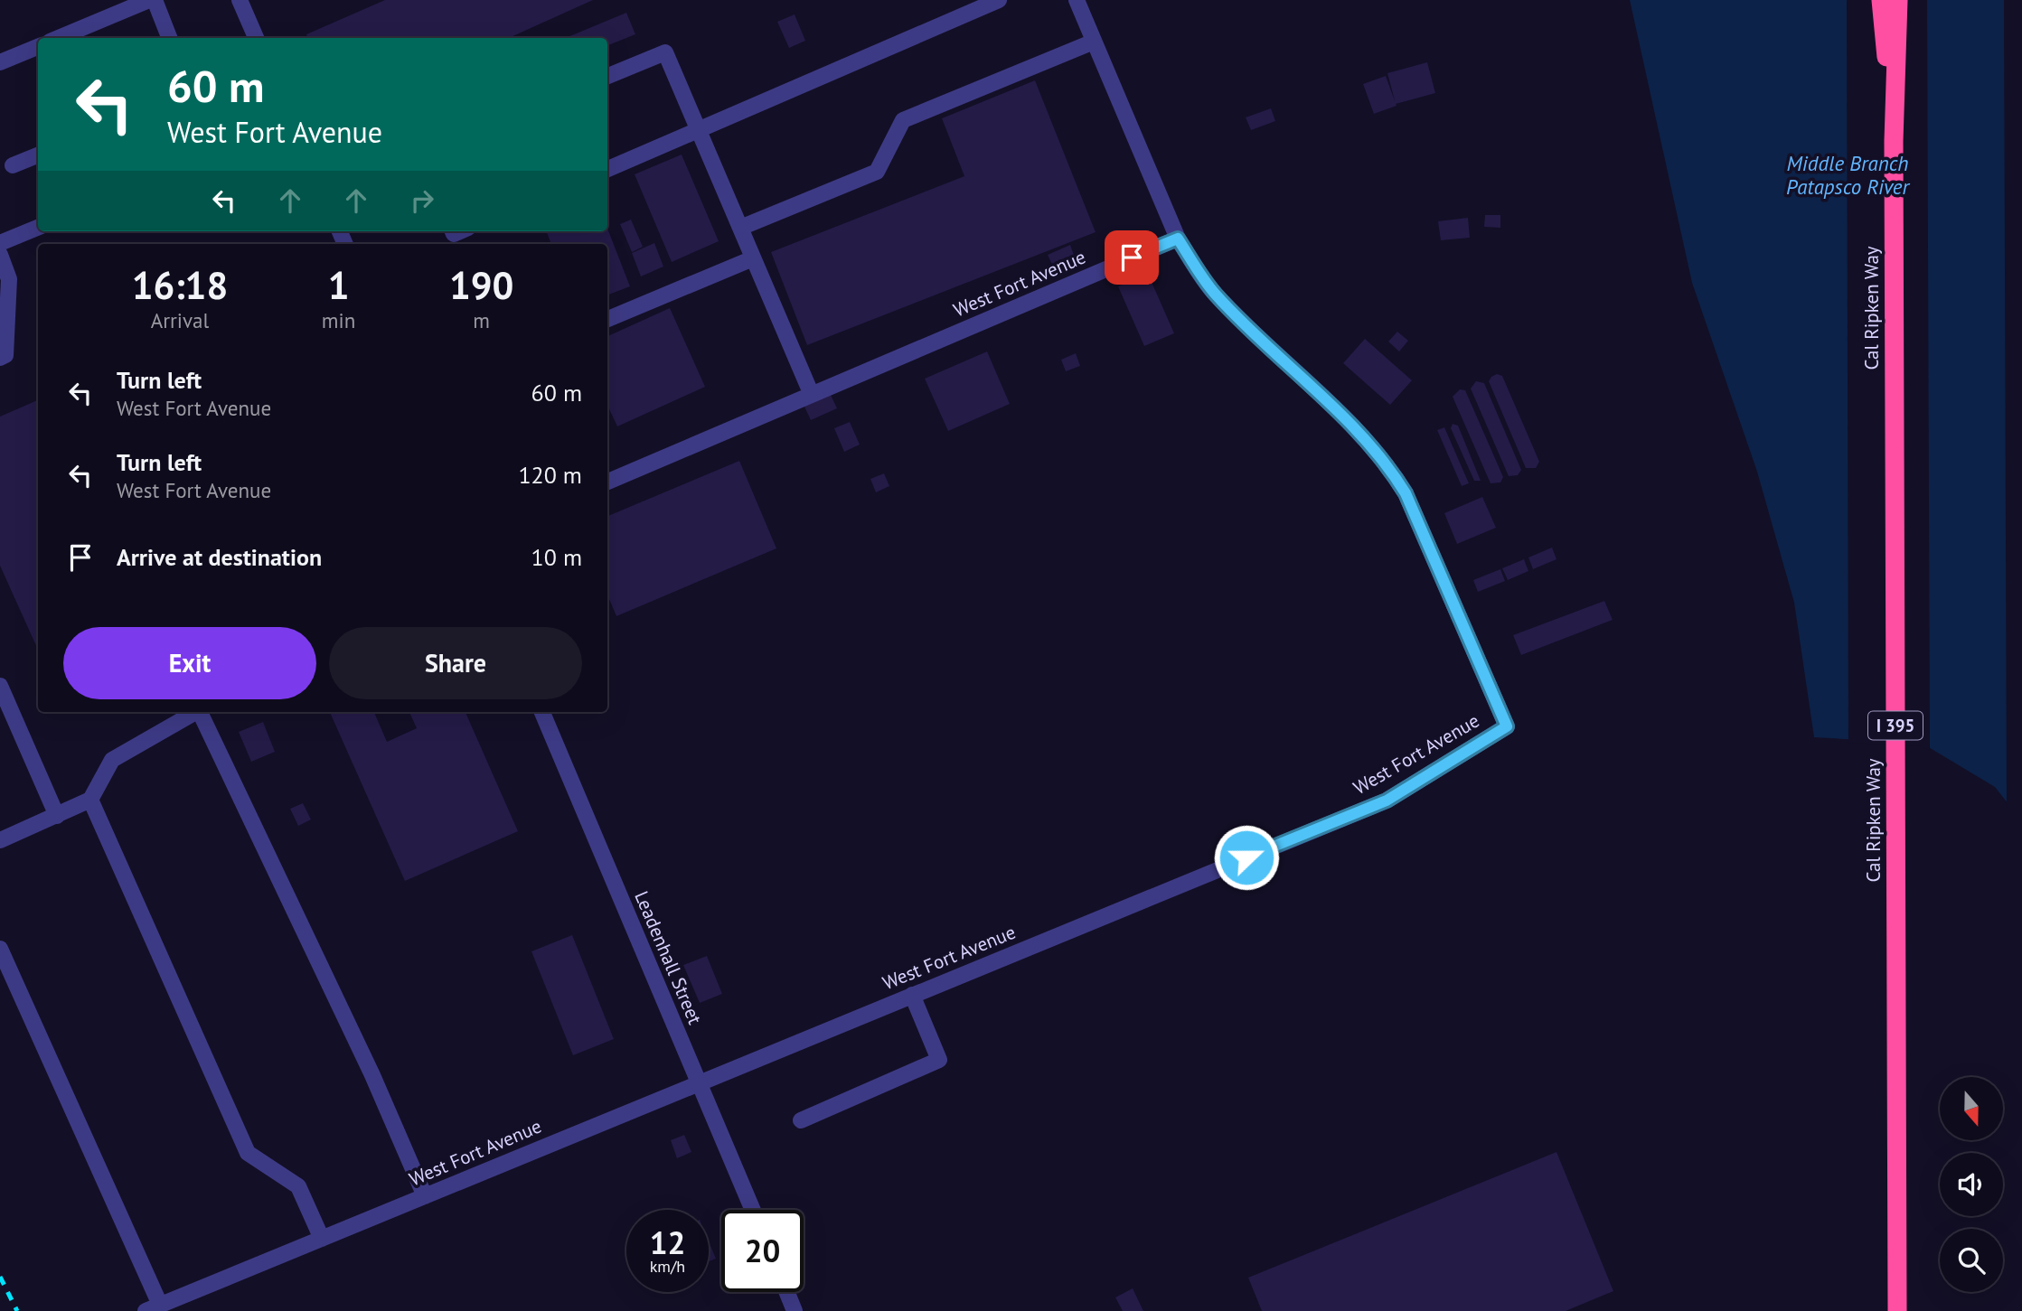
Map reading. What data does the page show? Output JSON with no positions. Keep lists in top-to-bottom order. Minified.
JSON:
{"streets":{"highway":["Cal Ripken Way","I 395"],"street":["West Fort Avenue","Leadenhall Street"]},"crossings":[["West Fort Avenue","Leadenhall Street"]],"water":["Middle Branch Patapsco River"],"north":"bottom","page":{"turn":["60 m","West Fort Avenue"],"eta":["16:18","Arrival","1","min","190","m"],"list":[{"name":"Turn left","note":"West Fort Avenue","value":"60 m"},{"name":"Turn left","note":"West Fort Avenue","value":"120 m"},{"name":"Arrive at destination","value":"10 m"}],"buttons":["Exit","Share"],"speed":"12 km/h","limit":"20"}}
